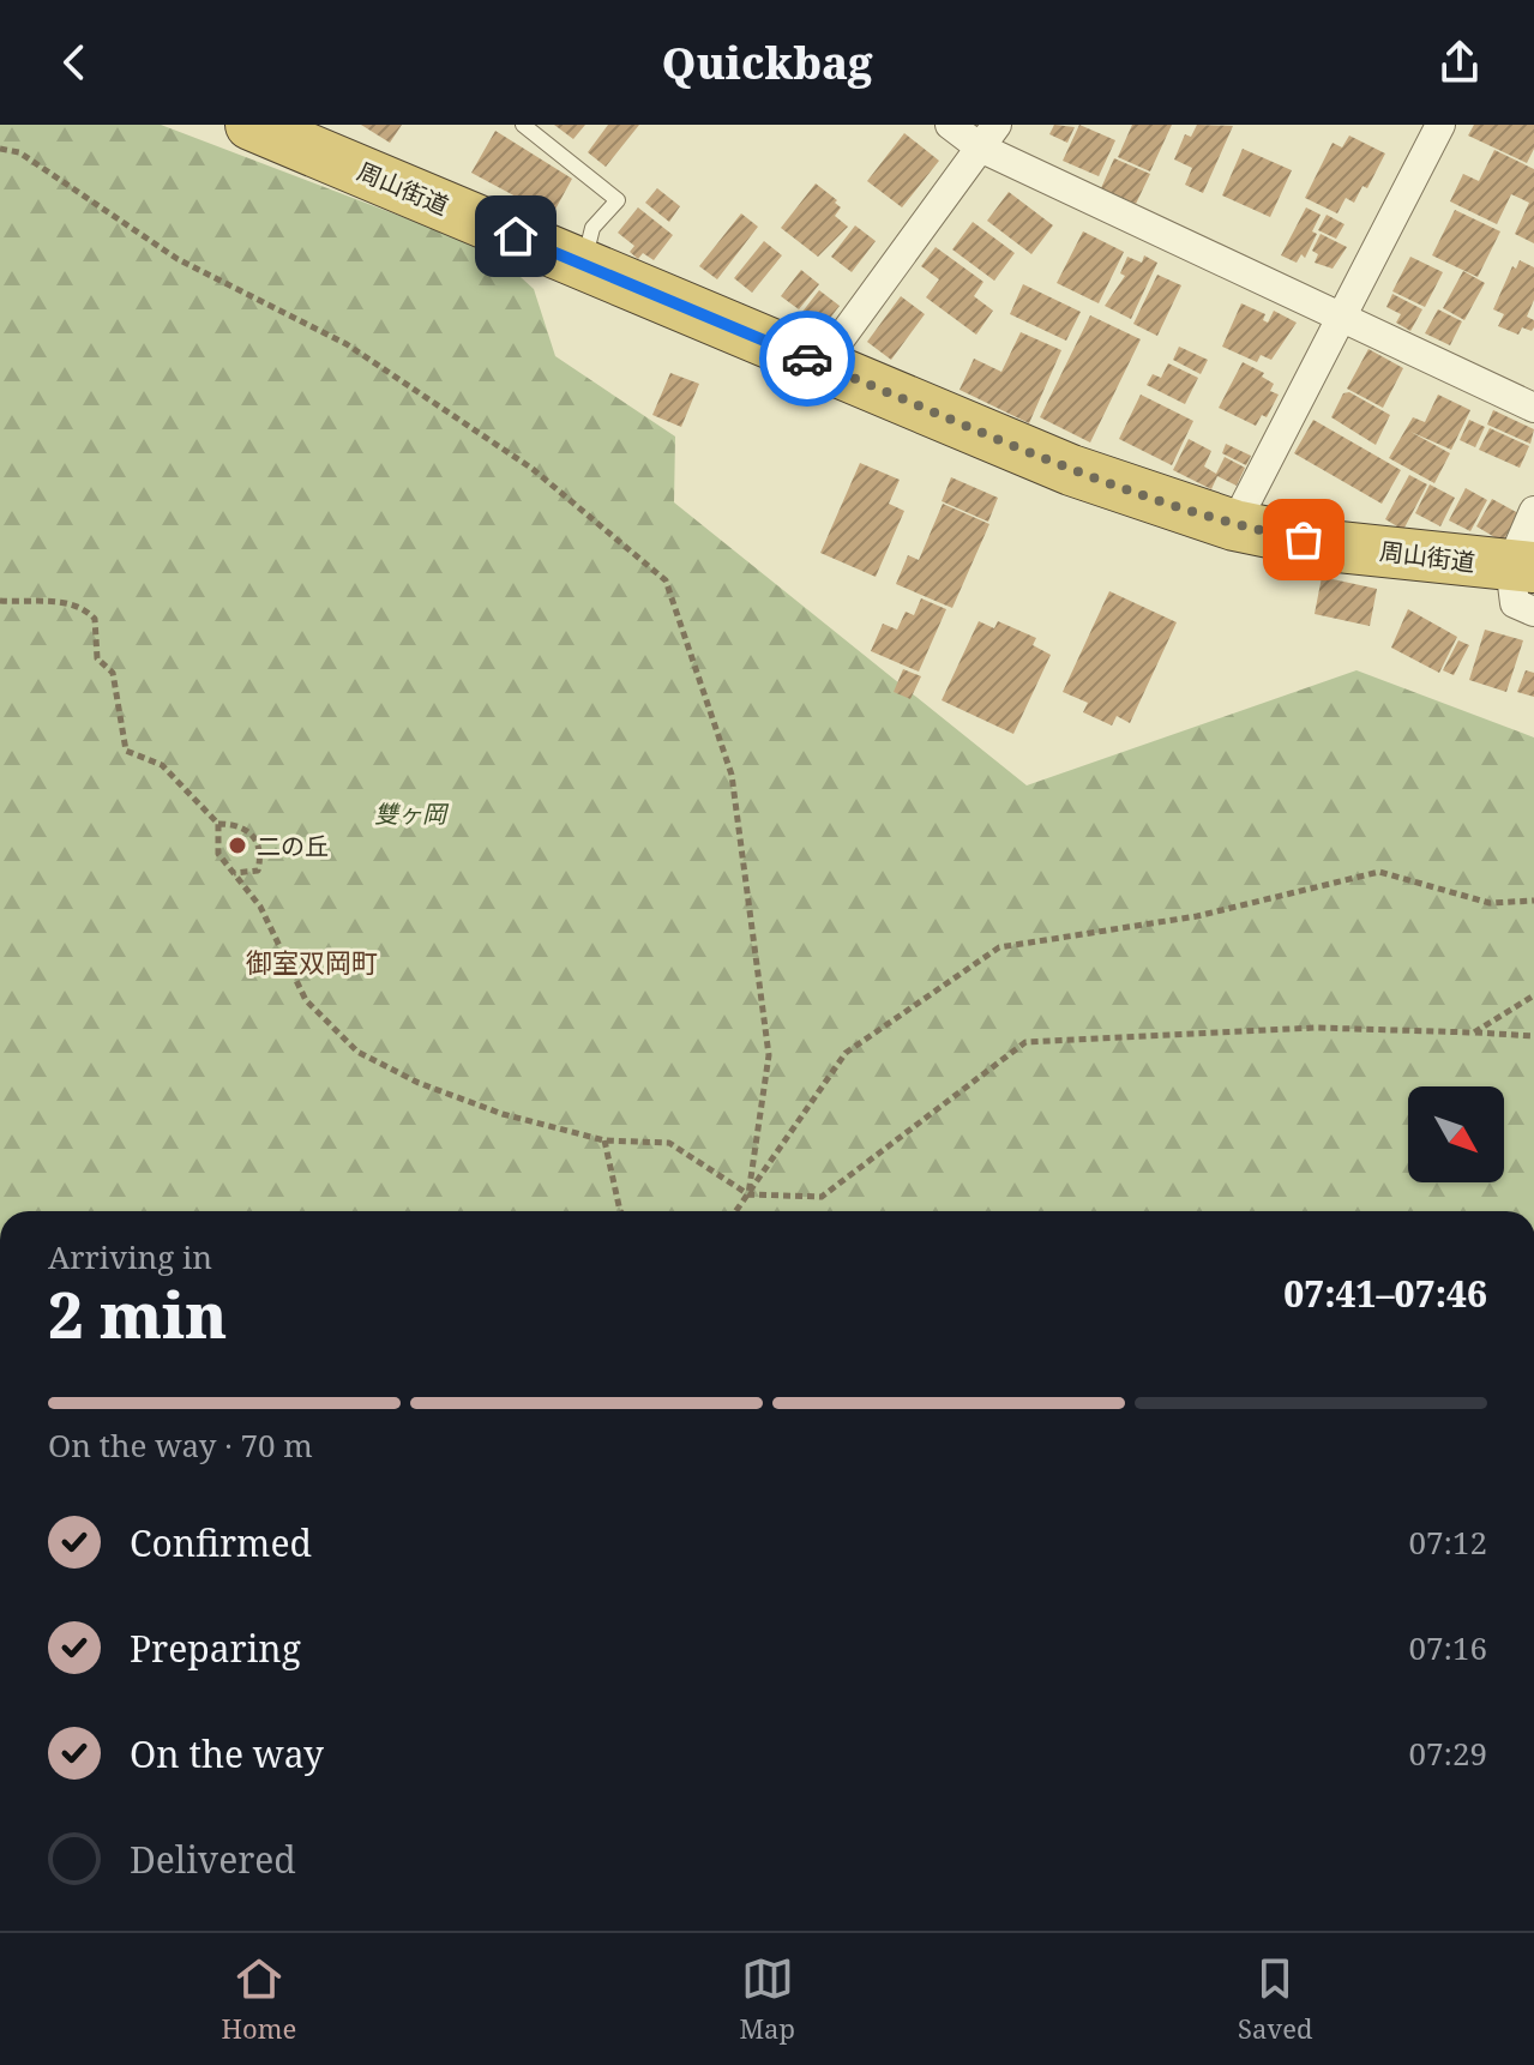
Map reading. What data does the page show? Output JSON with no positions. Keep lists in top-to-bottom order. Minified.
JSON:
{"streets":{"highway":["周山街道"]},"districts":["御室双岡町"],"parks":["雙ヶ岡"],"places":["二の丘"],"north":"bottom right","page":{"header":"Quickbag","heading":["2 min","Arriving in","07:41–07:46"],"bar":"On the way · 70 m","list":[["Confirmed","07:12"],["Preparing","07:16"],["On the way","07:29"],"Delivered"],"tabs":["Home","Map","Saved"]}}
